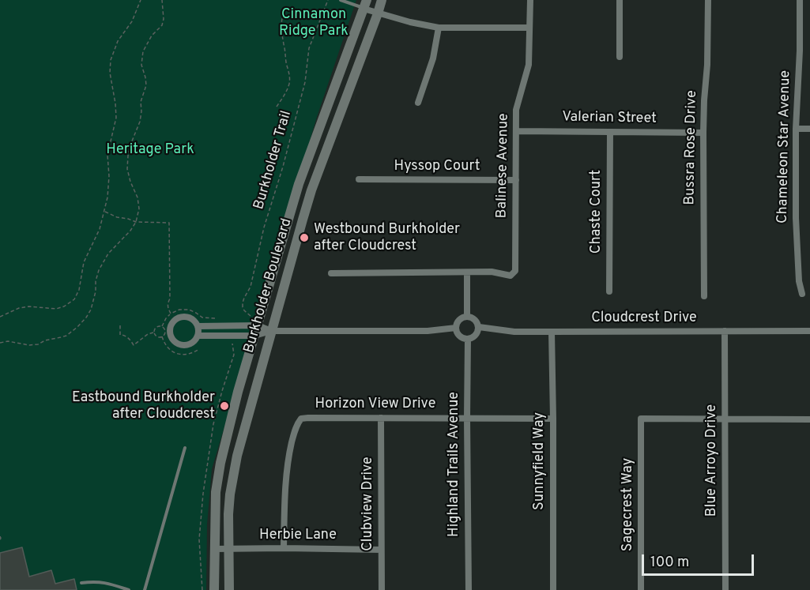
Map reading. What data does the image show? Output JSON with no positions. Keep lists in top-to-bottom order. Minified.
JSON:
{"streets":{"main road":["Burkholder Boulevard"],"street":["Valerian Street","Chameleon Star Avenue","Bussra Rose Drive","Balinese Avenue","Hyssop Court","Chaste Court","Cloudcrest Drive","Horizon View Drive","Blue Arroyo Drive","Sunnyfield Way","Highland Trails Avenue","Clubview Drive","Sagecrest Way","Herbie Lane"],"path":["Burkholder Trail"]},"crossings":[["Valerian Street","Bussra Rose Drive"],["Valerian Street","Balinese Avenue"],["Valerian Street","Chaste Court"],["Balinese Avenue","Hyssop Court"],["Burkholder Boulevard","Herbie Lane"],["Cloudcrest Drive","Blue Arroyo Drive"],["Cloudcrest Drive","Sunnyfield Way"],["Cloudcrest Drive","Highland Trails Avenue"],["Horizon View Drive","Sunnyfield Way"],["Horizon View Drive","Highland Trails Avenue"],["Horizon View Drive","Clubview Drive"],["Horizon View Drive","Herbie Lane"],["Blue Arroyo Drive","Sagecrest Way"],["Clubview Drive","Herbie Lane"]],"parks":["Cinnamon Ridge Park","Heritage Park"],"places":["Westbound Burkholder after Cloudcrest","Eastbound Burkholder after Cloudcrest"],"scale_bar":"100 m"}
